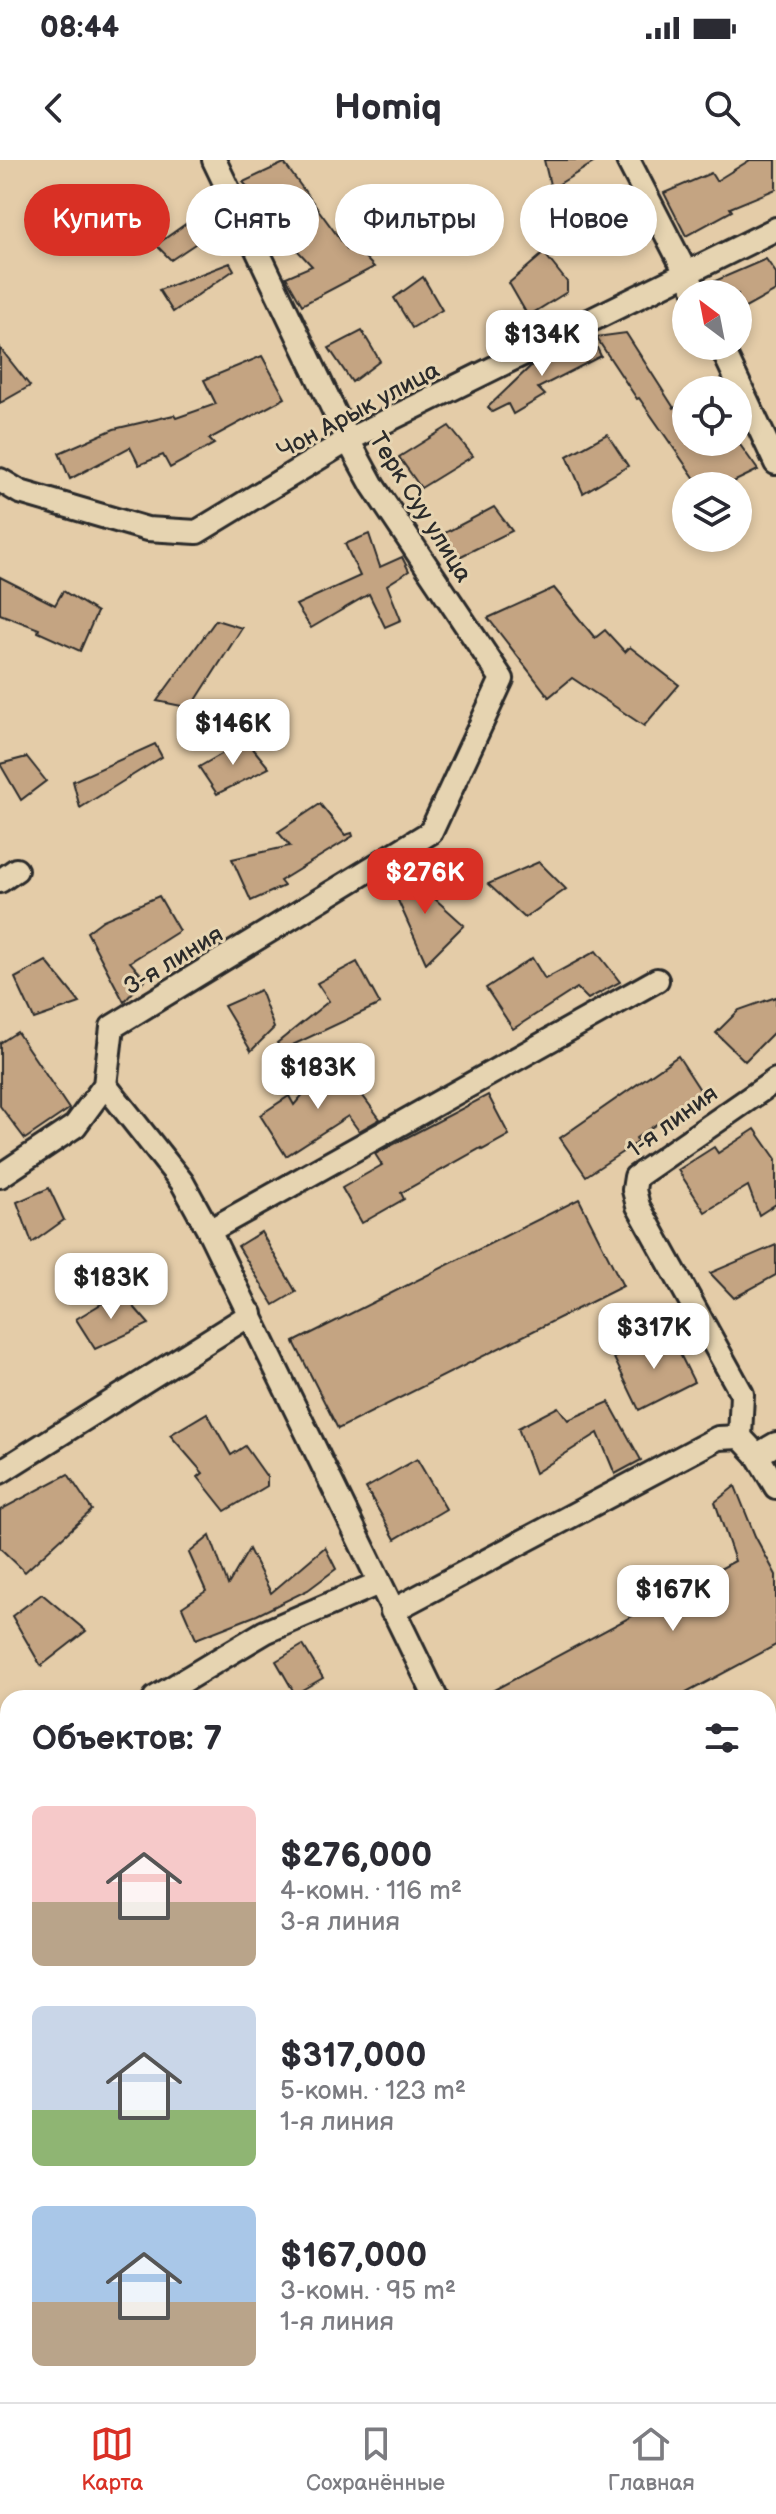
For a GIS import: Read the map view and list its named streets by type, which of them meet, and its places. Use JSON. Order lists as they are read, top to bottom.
{
  "streets": {
    "street": [
      "Чон Арык улица",
      "Терк Суу улица",
      "3-я линия",
      "1-я линия"
    ]
  },
  "crossings": [
    ["Чон Арык улица", "Терк Суу улица"],
    ["Терк Суу улица", "3-я линия"]
  ],
  "north": "top left",
  "page": {
    "status": "08:44",
    "header": "Homiq",
    "chip": [
      "Купить",
      "Снять",
      "Фильтры",
      "Новое"
    ],
    "price": [
      "$134K",
      "$146K",
      "$276K",
      "$183K",
      "$183K",
      "$317K",
      "$167K"
    ],
    "heading": "Объектов: 7",
    "list": [
      {
        "name": "$276,000",
        "note": "4-комн. · 116 m² · 3-я линия"
      },
      {
        "name": "$317,000",
        "note": "5-комн. · 123 m² · 1-я линия"
      },
      {
        "name": "$167,000",
        "note": "3-комн. · 95 m² · 1-я линия"
      }
    ],
    "tabs": ["Карта", "Сохранённые", "Главная"]
  }
}
